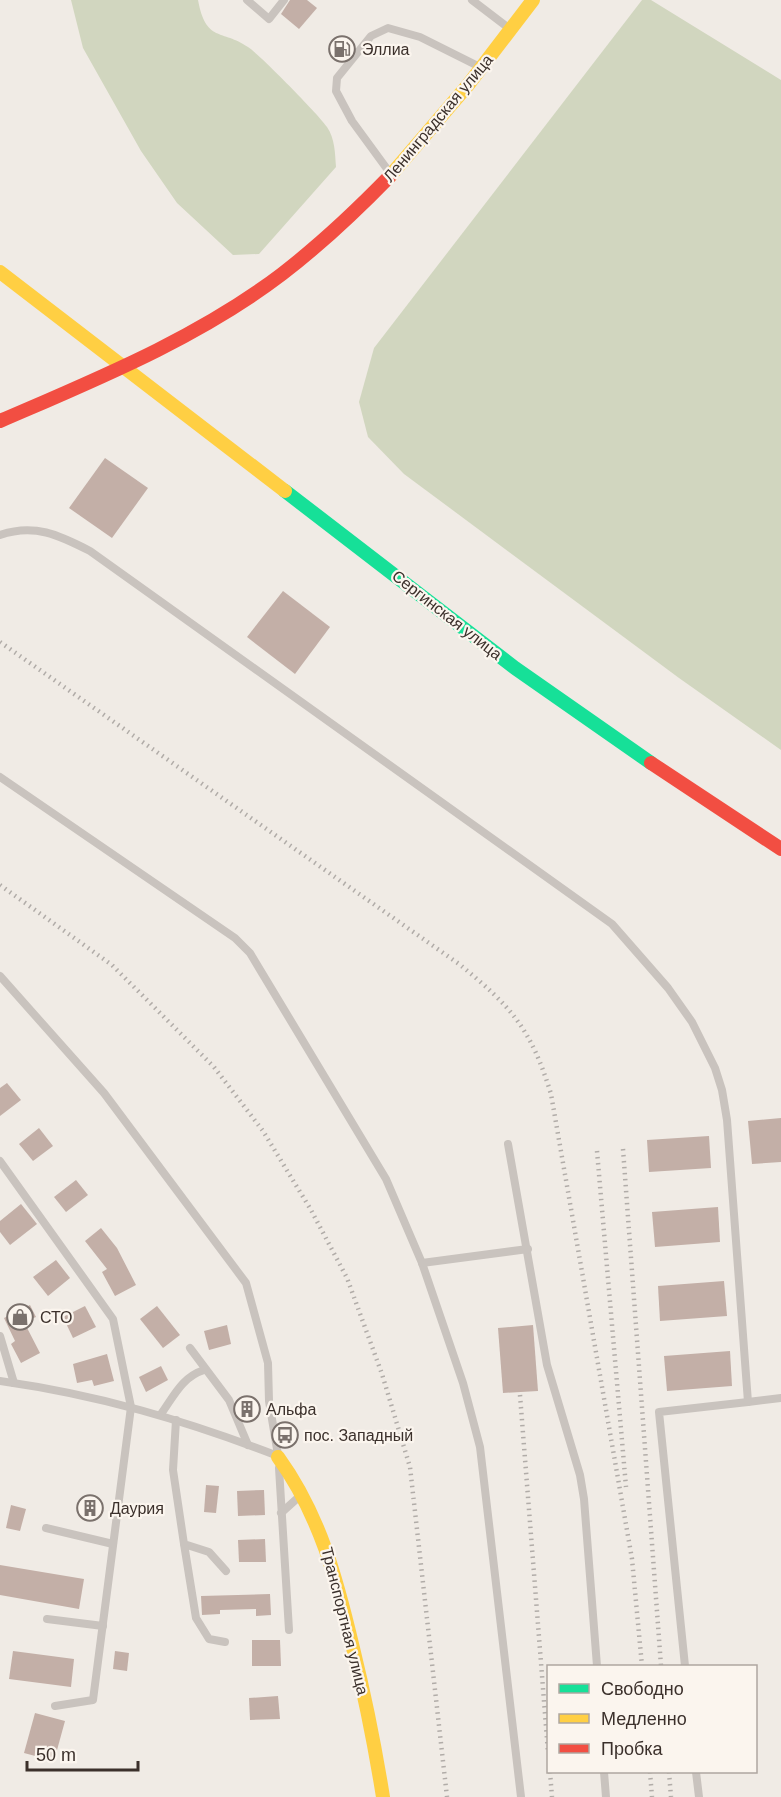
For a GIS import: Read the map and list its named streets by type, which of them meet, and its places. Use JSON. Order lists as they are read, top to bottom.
{
  "streets": {
    "main road": ["Ленинградская улица", "Сергинская улица", "Транспортная улица"]
  },
  "crossings": [
    ["Ленинградская улица", "Сергинская улица"]
  ],
  "places": {
    "fuel station": ["Эллиа"],
    "shop": ["СТО"],
    "building": ["Альфа", "Даурия"],
    "bus stop": ["пос. Западный"]
  },
  "legend": ["Свободно", "Медленно", "Пробка"],
  "scale_bar": "50 m"
}
